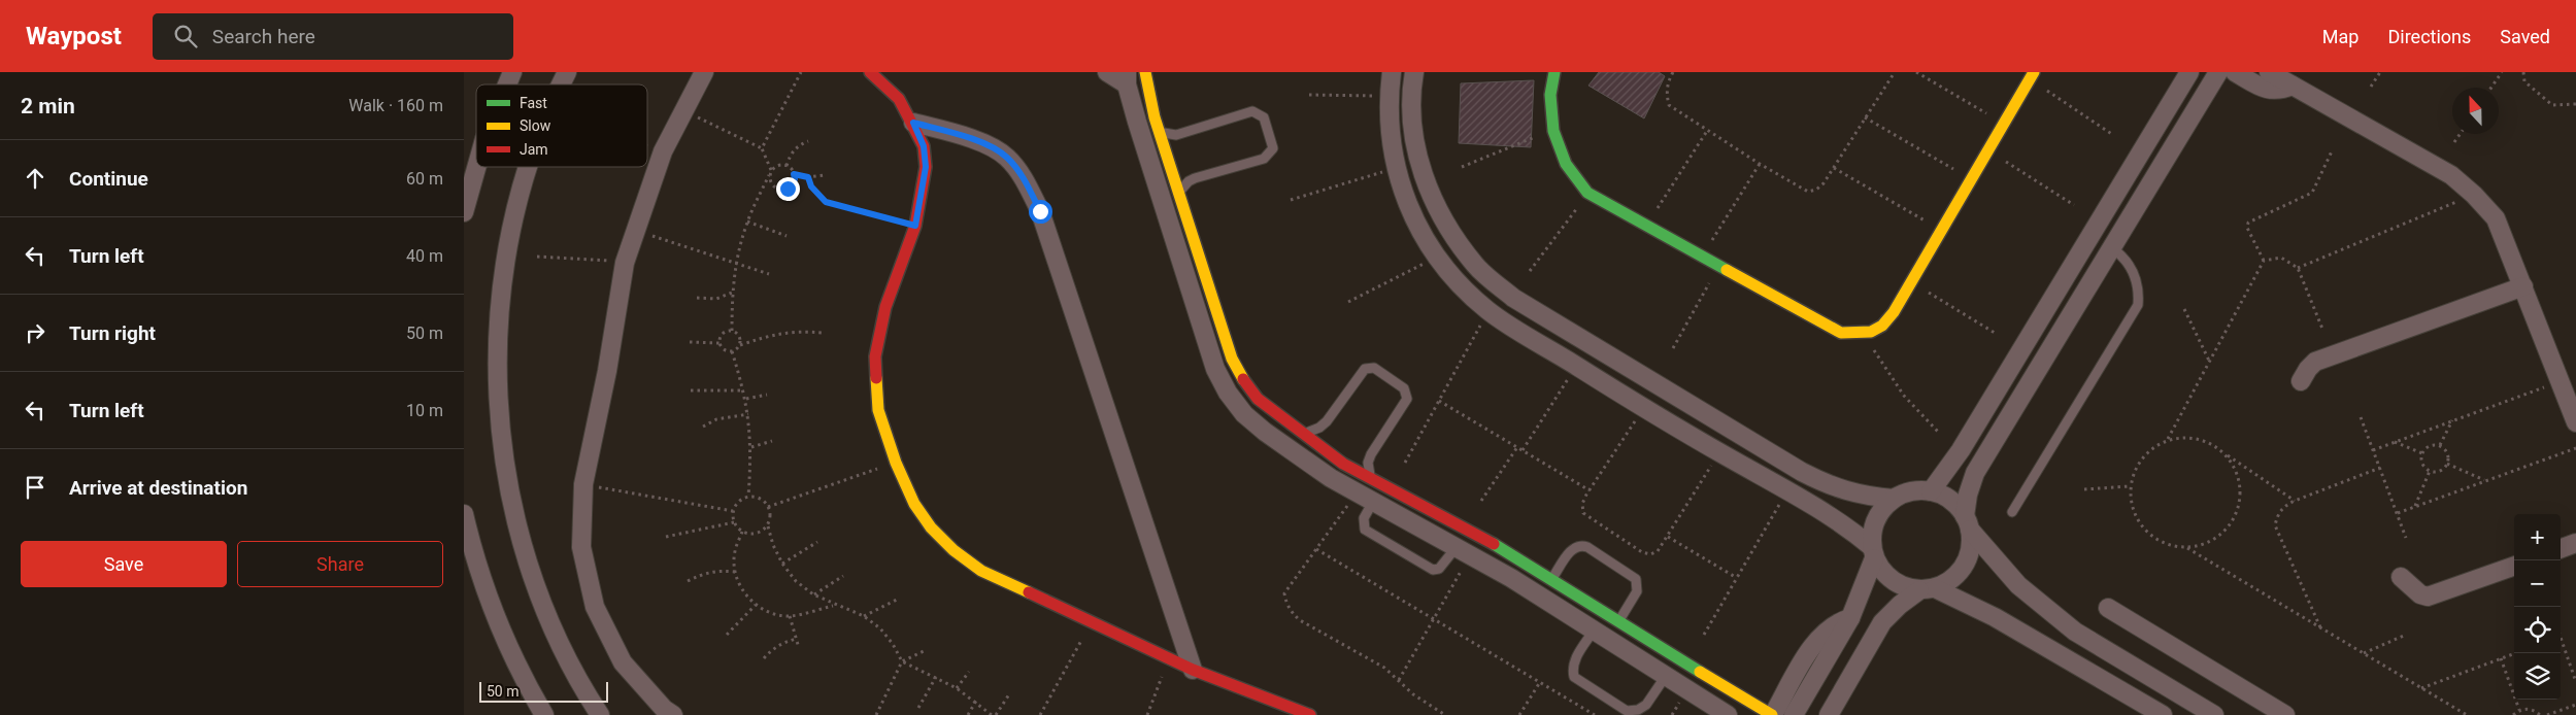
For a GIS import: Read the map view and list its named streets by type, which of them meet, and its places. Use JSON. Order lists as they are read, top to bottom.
{
  "legend": ["Fast", "Slow", "Jam"],
  "scale_bar": "50 m",
  "north": "top",
  "page": {
    "header": "Waypost",
    "search": "Search here",
    "nav": ["Map", "Directions", "Saved"],
    "heading": ["2 min", "Walk · 160 m"],
    "list": [
      ["Continue", "60 m"],
      ["Turn left", "40 m"],
      ["Turn right", "50 m"],
      ["Turn left", "10 m"],
      "Arrive at destination"
    ],
    "map_buttons": ["+", "−"],
    "buttons": ["Save", "Share"],
    "scale": "50 m"
  }
}
